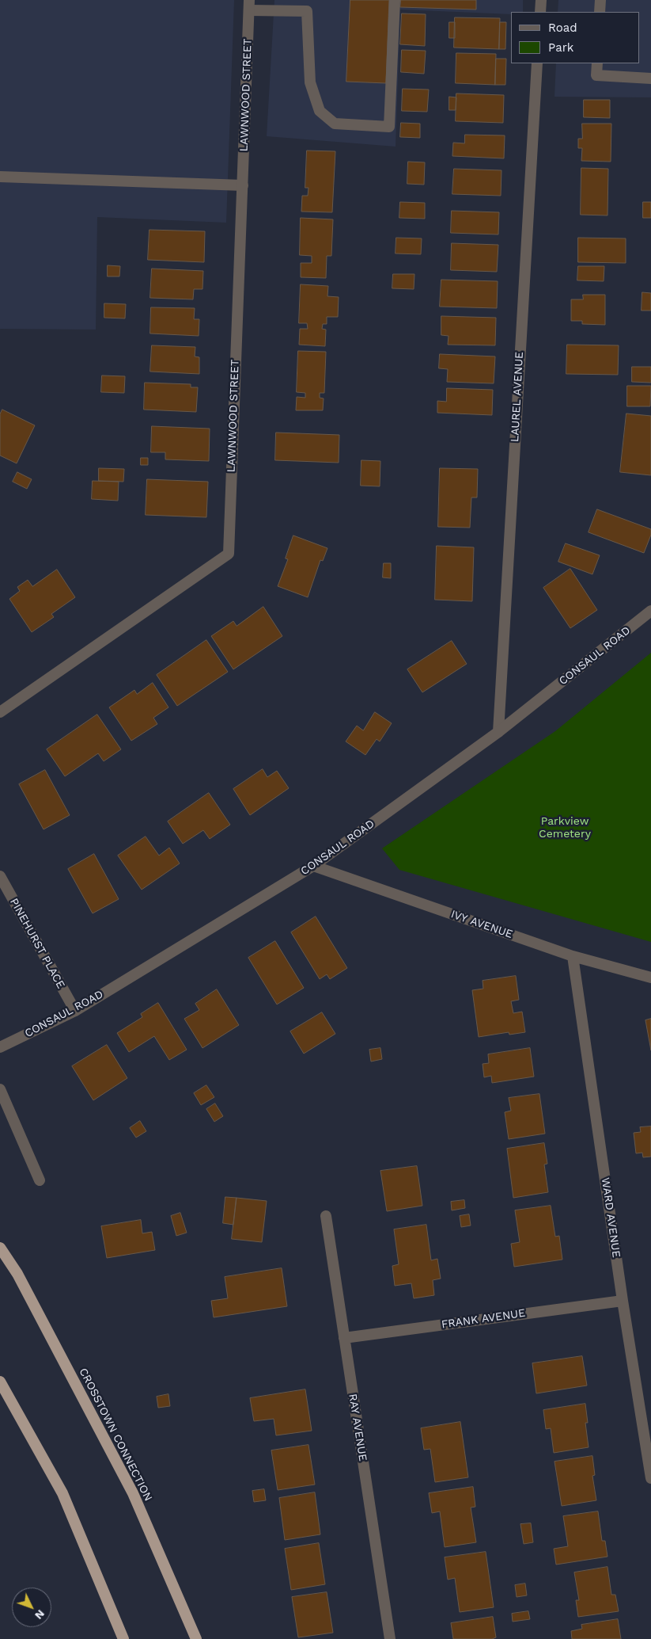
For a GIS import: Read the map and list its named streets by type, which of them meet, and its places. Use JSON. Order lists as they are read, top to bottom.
{
  "streets": {
    "highway": ["CROSSTOWN CONNECTION"],
    "street": [
      "LAWNWOOD STREET",
      "LAUREL AVENUE",
      "CONSAUL ROAD",
      "IVY AVENUE",
      "PINEHURST PLACE",
      "WARD AVENUE",
      "FRANK AVENUE",
      "RAY AVENUE"
    ]
  },
  "crossings": [
    ["LAUREL AVENUE", "CONSAUL ROAD"],
    ["CONSAUL ROAD", "IVY AVENUE"],
    ["CONSAUL ROAD", "PINEHURST PLACE"],
    ["IVY AVENUE", "WARD AVENUE"],
    ["WARD AVENUE", "FRANK AVENUE"],
    ["FRANK AVENUE", "RAY AVENUE"]
  ],
  "parks": ["Parkview Cemetery"],
  "legend": ["Road", "Park"],
  "north": "bottom right"
}
